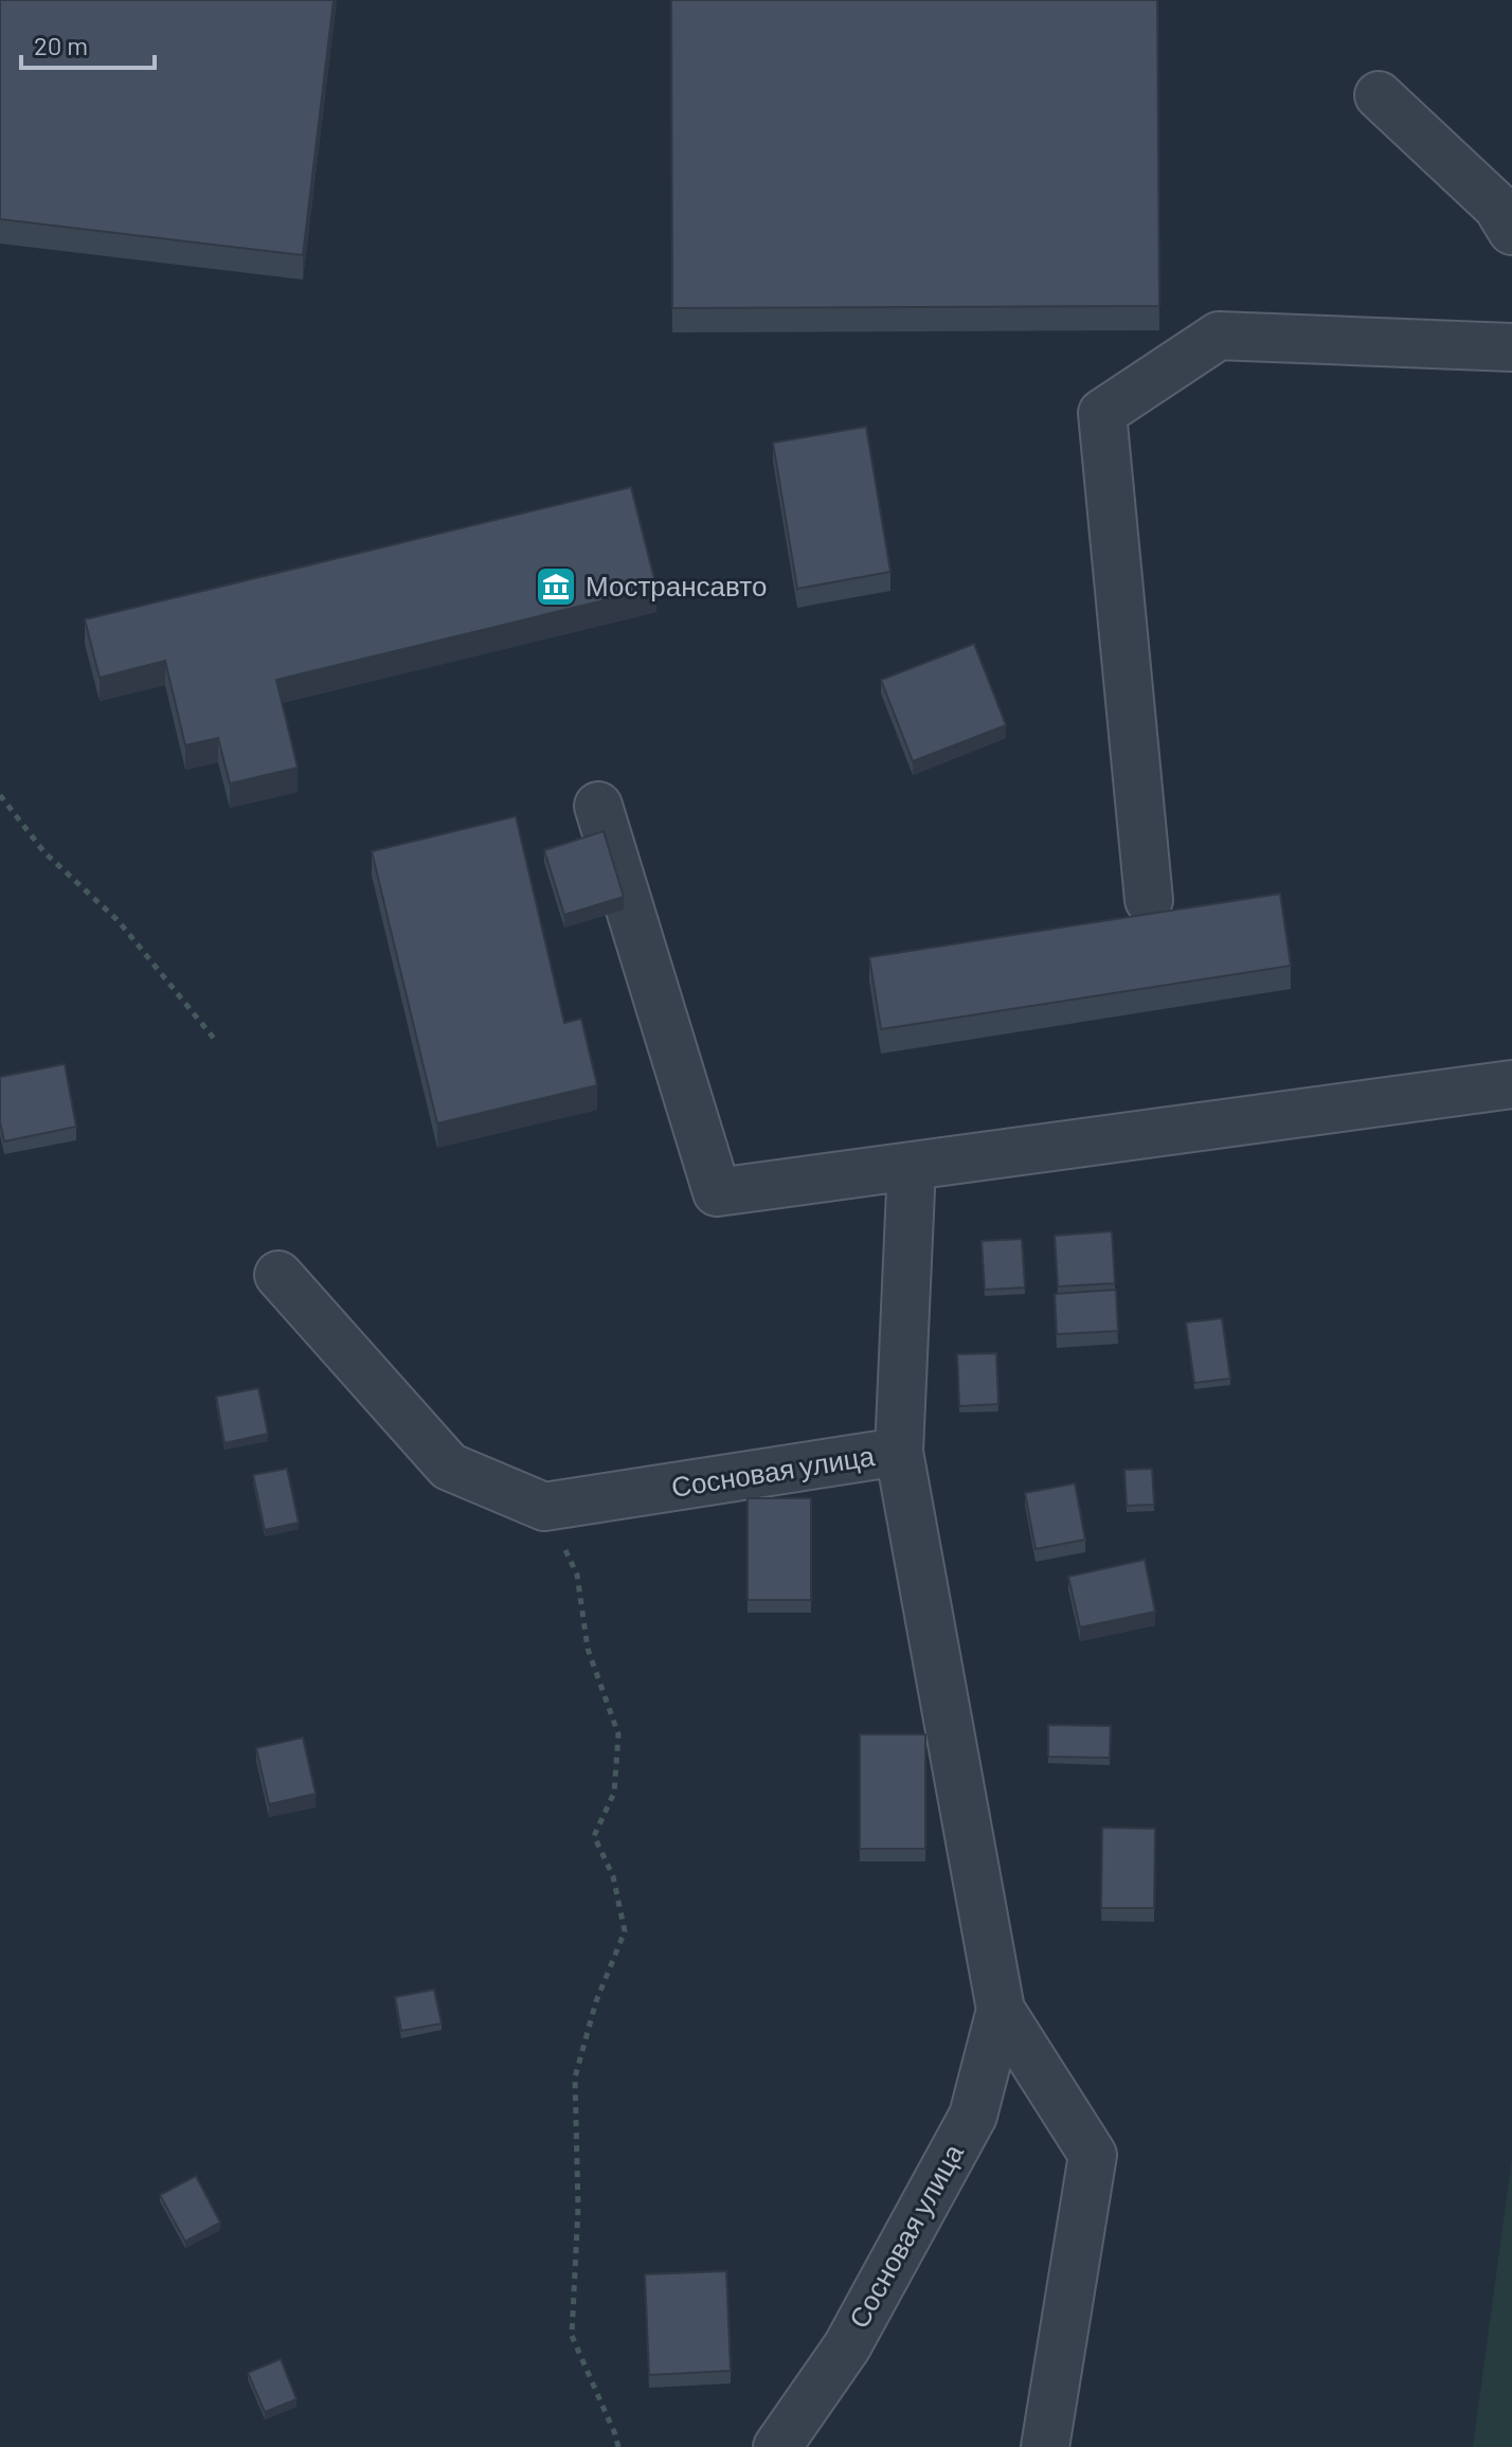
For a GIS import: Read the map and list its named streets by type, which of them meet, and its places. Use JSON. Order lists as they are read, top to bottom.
{
  "streets": {
    "lane": ["Сосновая улица"]
  },
  "places": {
    "museum": ["Мострансавто"]
  },
  "scale_bar": "20 m"
}
